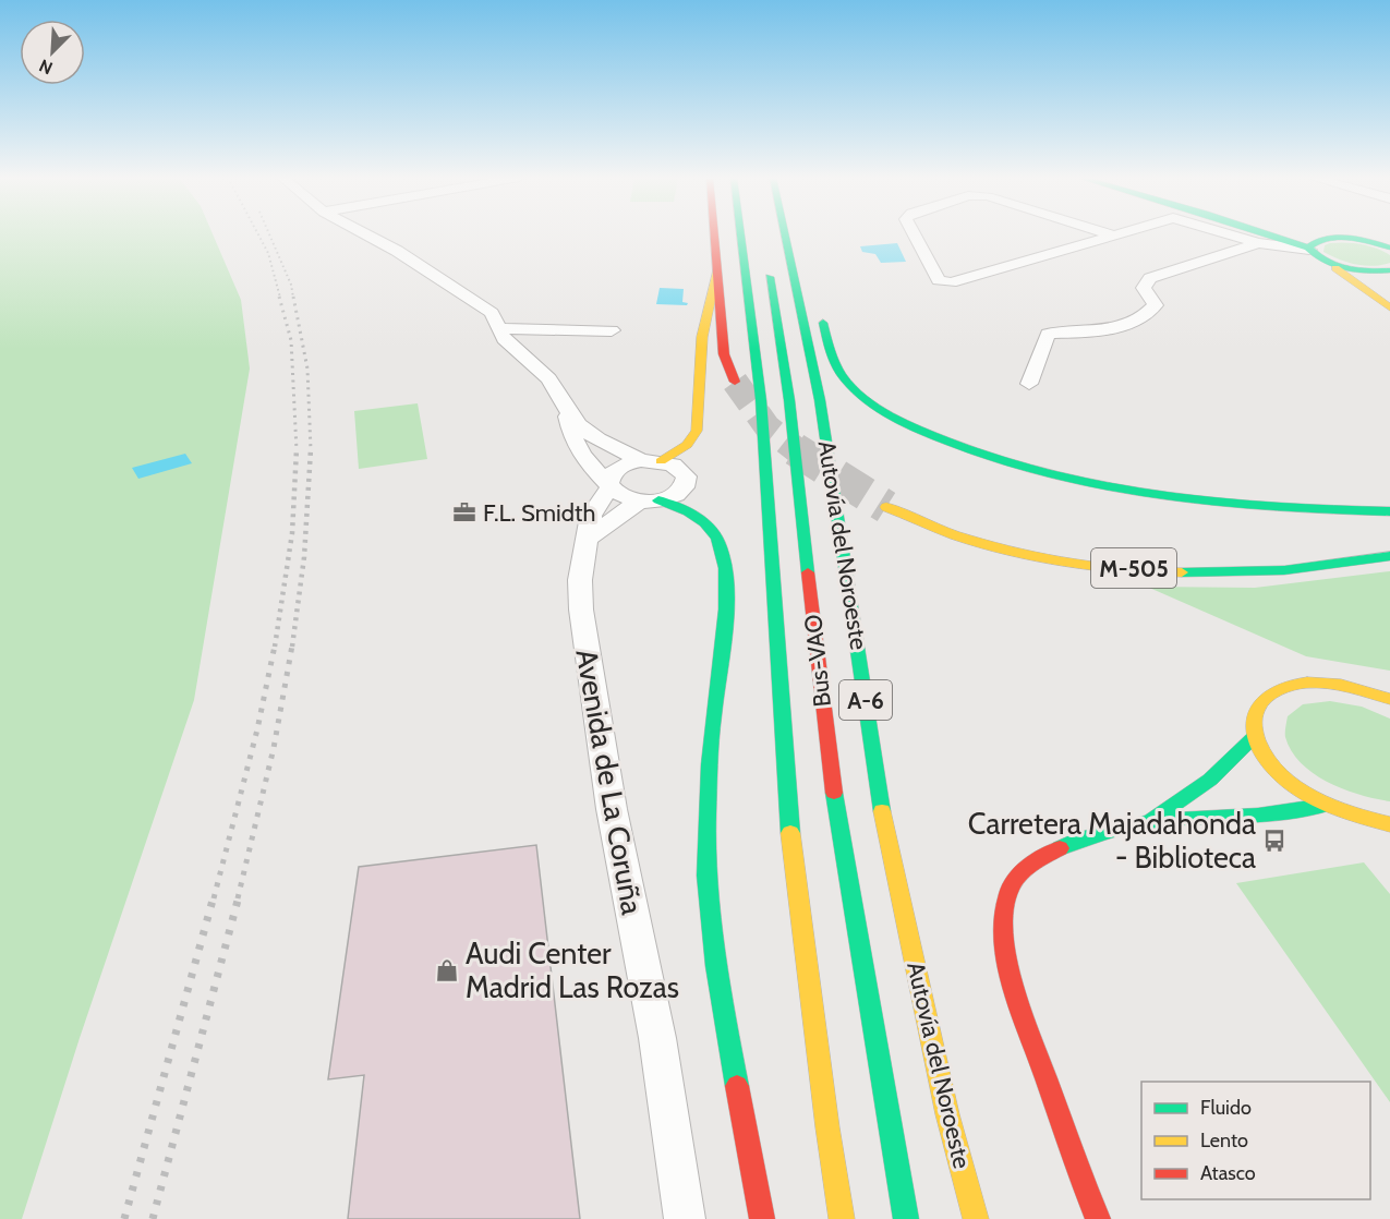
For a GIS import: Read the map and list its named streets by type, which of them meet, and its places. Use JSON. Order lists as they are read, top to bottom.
{
  "streets": {
    "main road": [
      "Autovía del Noroeste",
      "M-505",
      "Bus-VAO",
      "A-6"
    ],
    "street": ["Avenida de La Coruña"]
  },
  "places": {
    "office": ["F.L. Smidth"],
    "bus stop": ["Carretera Majadahonda - Biblioteca"],
    "shop": ["Audi Center Madrid Las Rozas"]
  },
  "legend": ["Fluido", "Lento", "Atasco"],
  "north": "bottom left"
}
